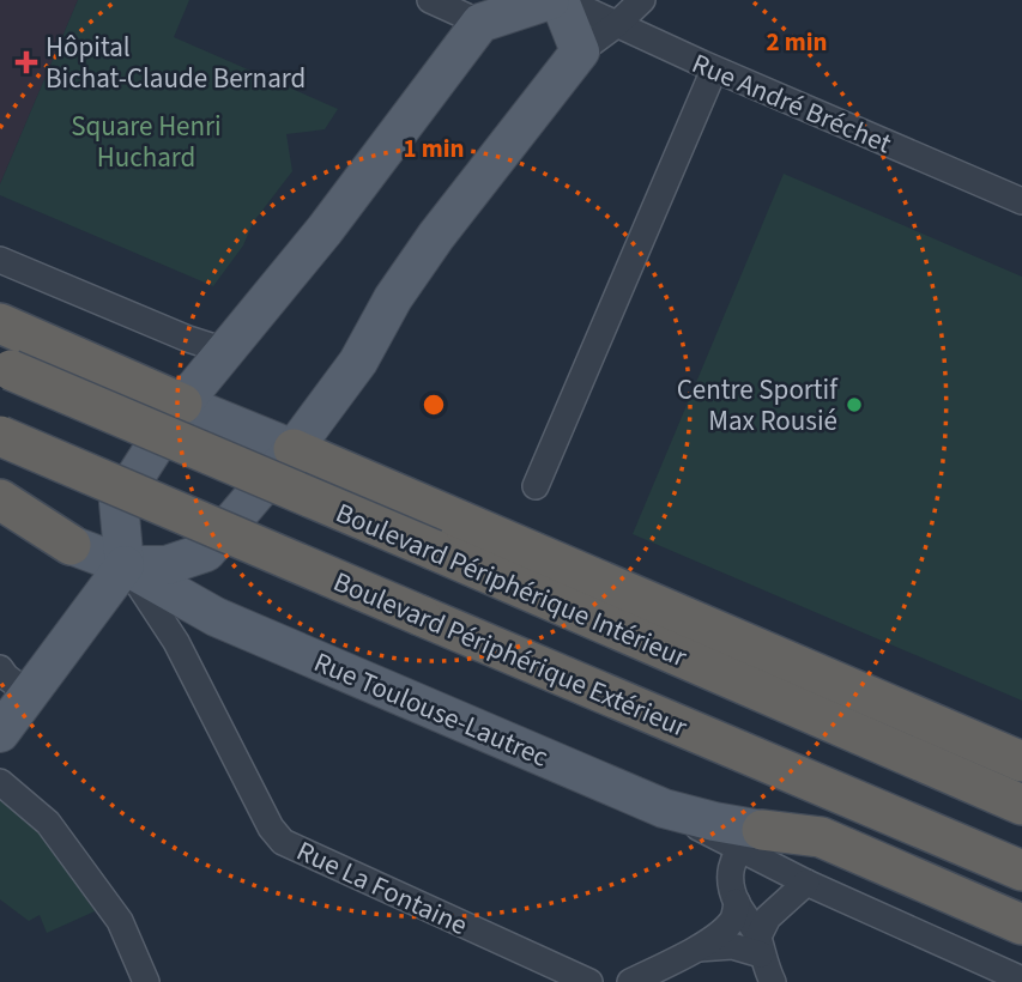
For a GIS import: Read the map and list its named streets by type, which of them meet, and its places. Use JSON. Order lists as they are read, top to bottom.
{
  "streets": {
    "highway": ["Boulevard Périphérique Intérieur", "Boulevard Périphérique Extérieur"],
    "main road": ["Rue Toulouse-Lautrec"],
    "street": ["Rue André Bréchet", "Rue La Fontaine"]
  },
  "crossings": [
    ["Rue Toulouse-Lautrec", "Rue La Fontaine"]
  ],
  "parks": ["Square Henri Huchard"],
  "places": {
    "health": ["Hôpital Bichat-Claude Bernard"],
    "other": ["Centre Sportif Max Rousié"]
  },
  "rings": ["2 min", "1 min"]
}
